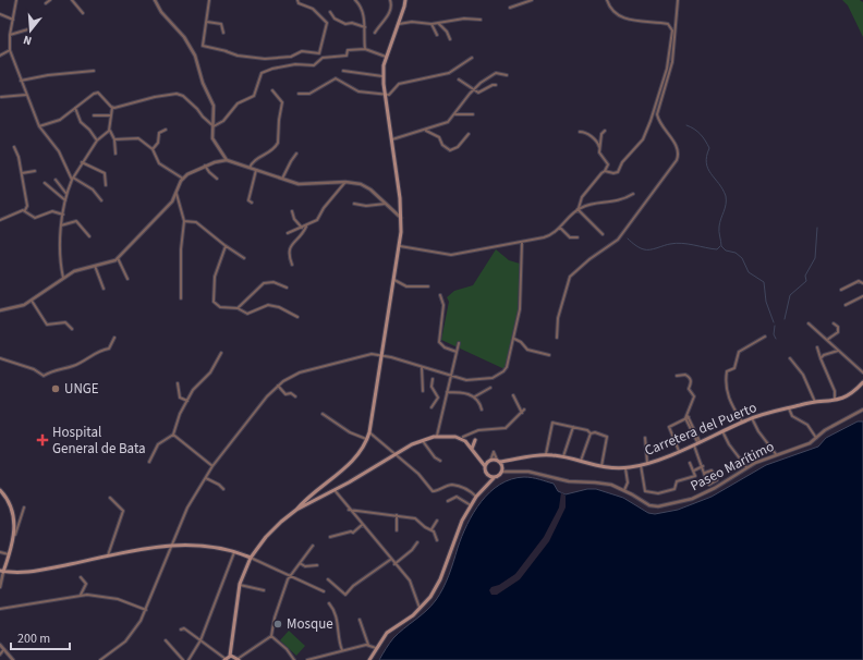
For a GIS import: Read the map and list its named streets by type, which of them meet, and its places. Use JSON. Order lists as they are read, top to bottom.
{
  "streets": {
    "main road": ["Carretera del Puerto"],
    "street": ["Paseo Marítimo"]
  },
  "crossings": [
    ["Carretera del Puerto", "Paseo Marítimo"]
  ],
  "places": {
    "other": ["UNGE", "Mosque"],
    "health": ["Hospital General de Bata"]
  },
  "scale_bar": "200 m",
  "north": "bottom"
}
